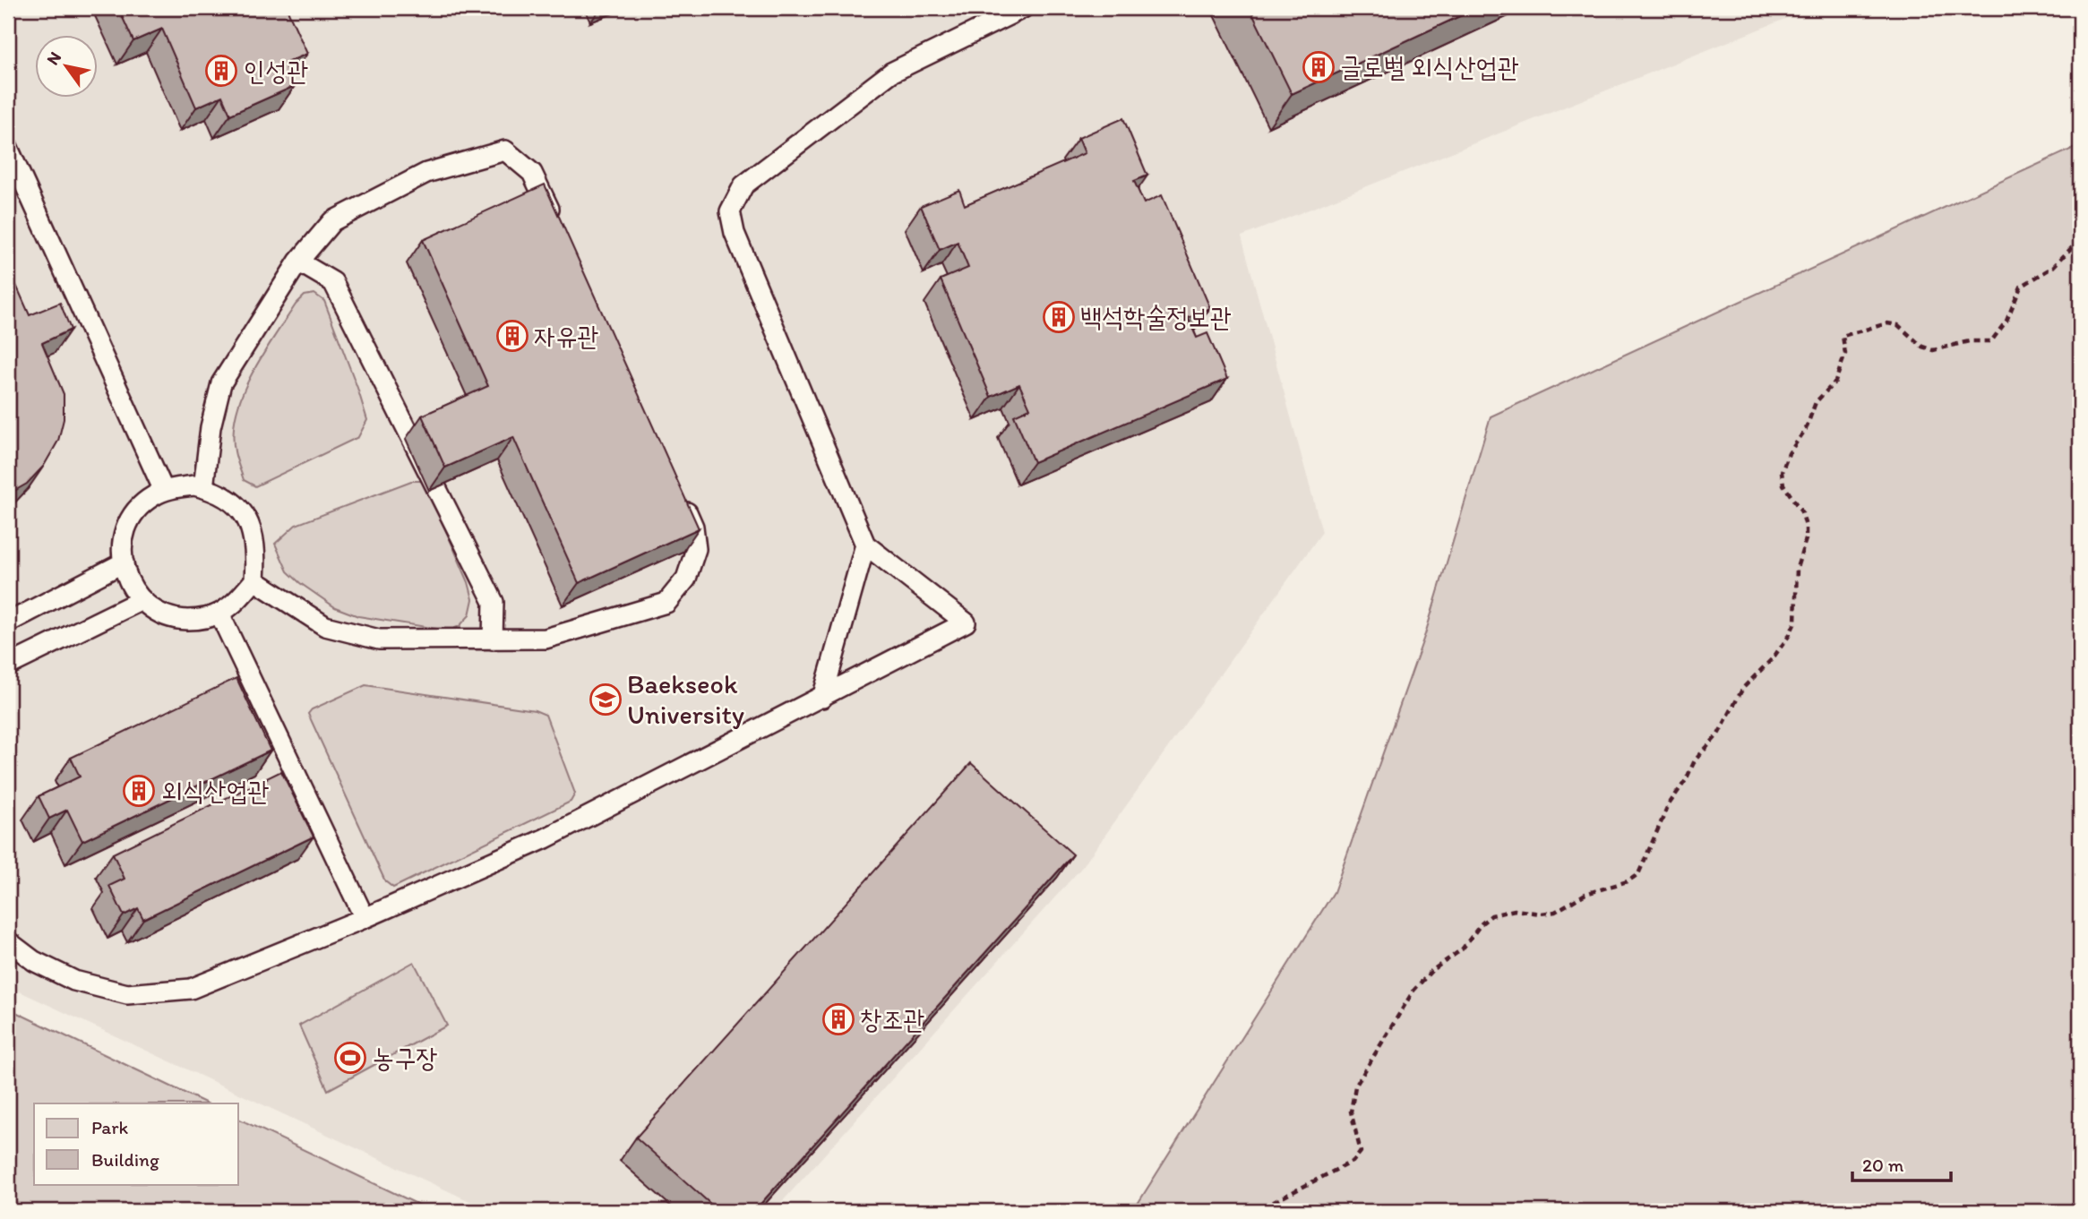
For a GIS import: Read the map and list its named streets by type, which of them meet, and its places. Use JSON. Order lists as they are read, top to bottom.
{
  "places": {
    "building": [
      "글로벌 외식산업관",
      "인성관",
      "백석학술정보관",
      "자유관",
      "외식산업관",
      "창조관"
    ],
    "school or university": ["Baekseok University"],
    "sports": ["농구장"]
  },
  "legend": ["Park", "Building"],
  "scale_bar": "20 m",
  "north": "top left"
}
